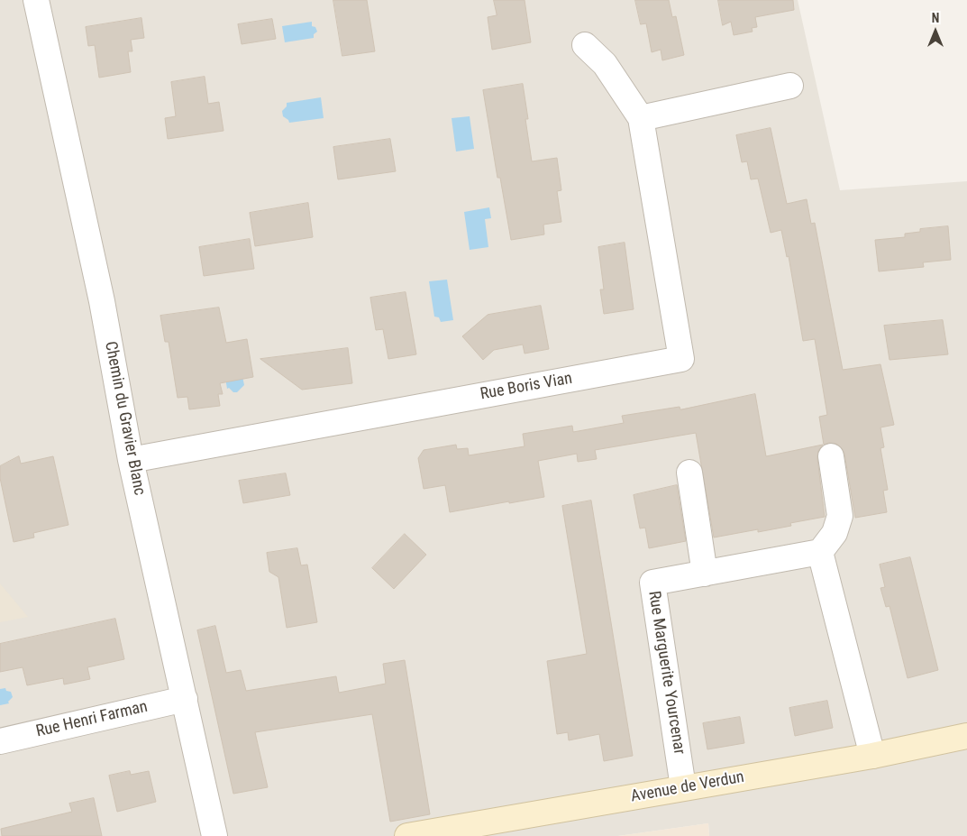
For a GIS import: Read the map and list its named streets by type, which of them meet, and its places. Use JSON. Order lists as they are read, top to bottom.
{
  "streets": {
    "main road": ["Avenue de Verdun"],
    "street": [
      "Rue Boris Vian",
      "Chemin du Gravier Blanc",
      "Rue Marguerite Yourcenar",
      "Rue Henri Farman"
    ]
  },
  "crossings": [
    ["Rue Boris Vian", "Chemin du Gravier Blanc"],
    ["Chemin du Gravier Blanc", "Rue Henri Farman"],
    ["Rue Marguerite Yourcenar", "Avenue de Verdun"]
  ],
  "north": "top"
}
